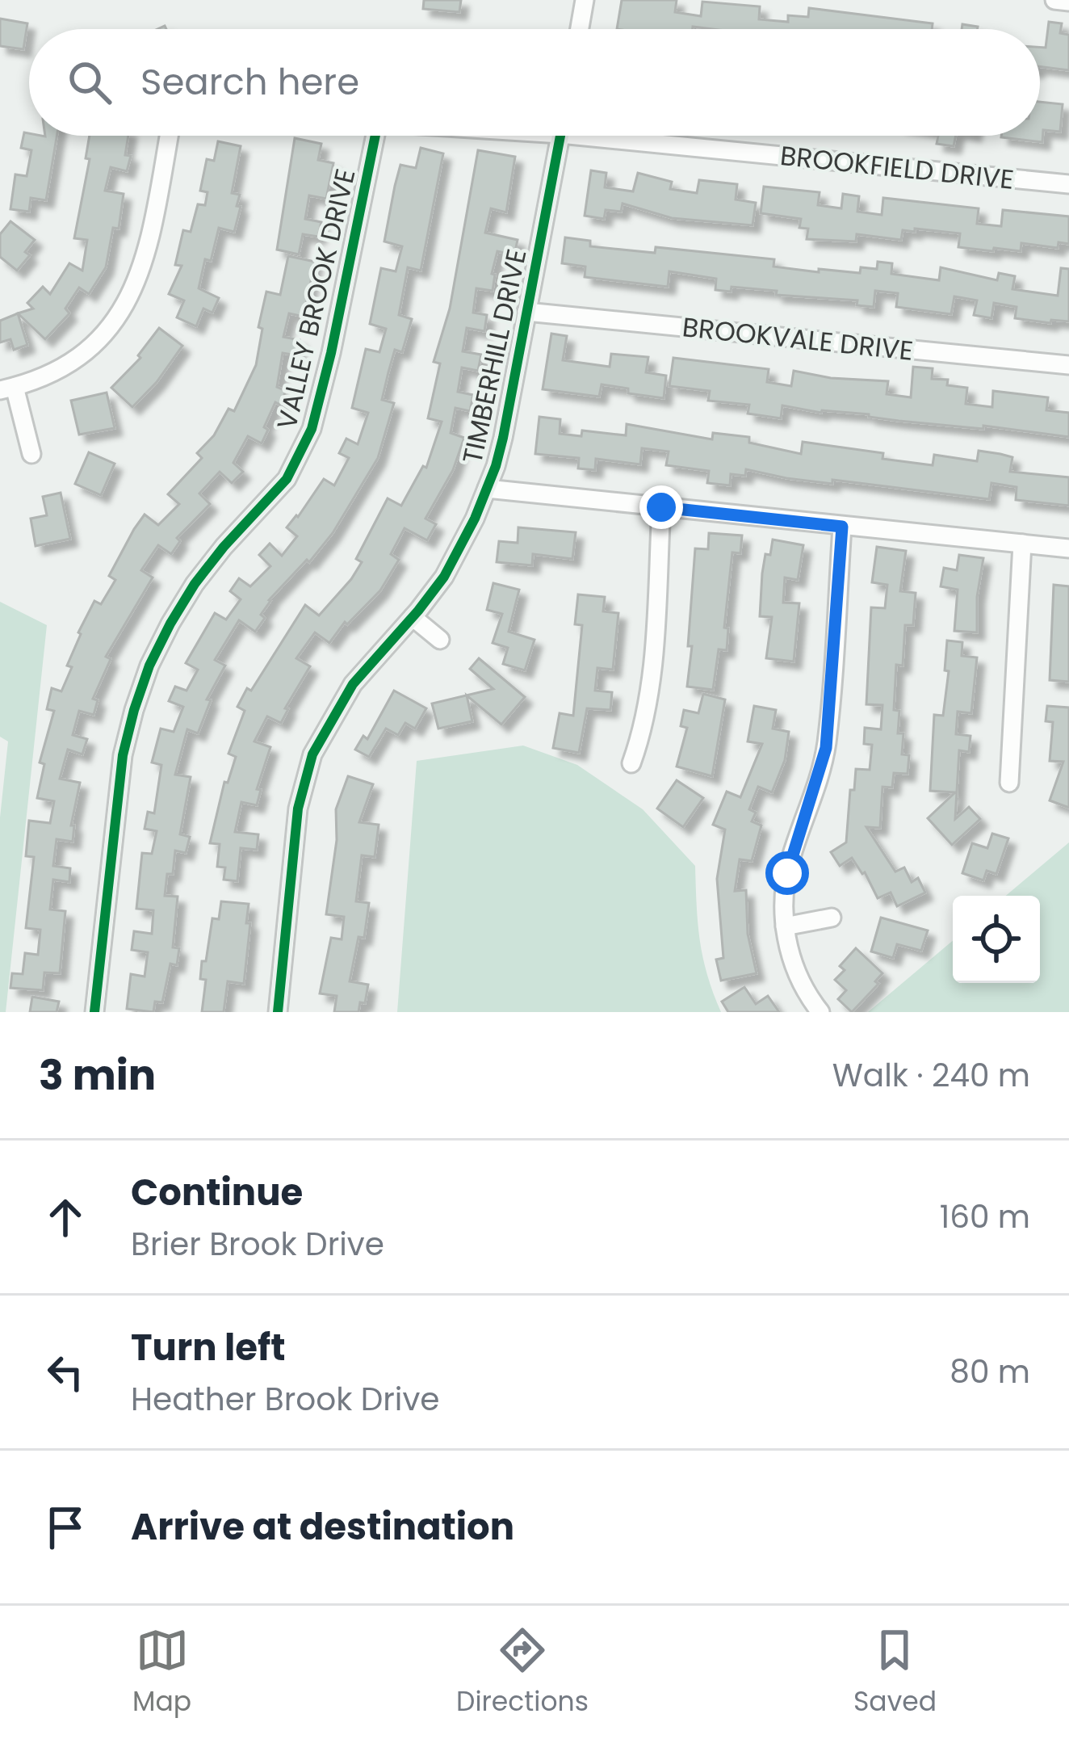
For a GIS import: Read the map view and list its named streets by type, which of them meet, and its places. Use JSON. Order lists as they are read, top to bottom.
{
  "streets": {
    "street": [
      "BROOKFIELD DRIVE",
      "VALLEY BROOK DRIVE",
      "BROOKVALE DRIVE",
      "TIMBERHILL DRIVE"
    ]
  },
  "crossings": [
    ["BROOKVALE DRIVE", "TIMBERHILL DRIVE"]
  ],
  "page": {
    "search": "Search here",
    "heading": ["3 min", "Walk · 240 m"],
    "list": [
      ["Continue", "Brier Brook Drive", "160 m"],
      ["Turn left", "Heather Brook Drive", "80 m"],
      "Arrive at destination"
    ],
    "nav": ["Map", "Directions", "Saved"]
  }
}
